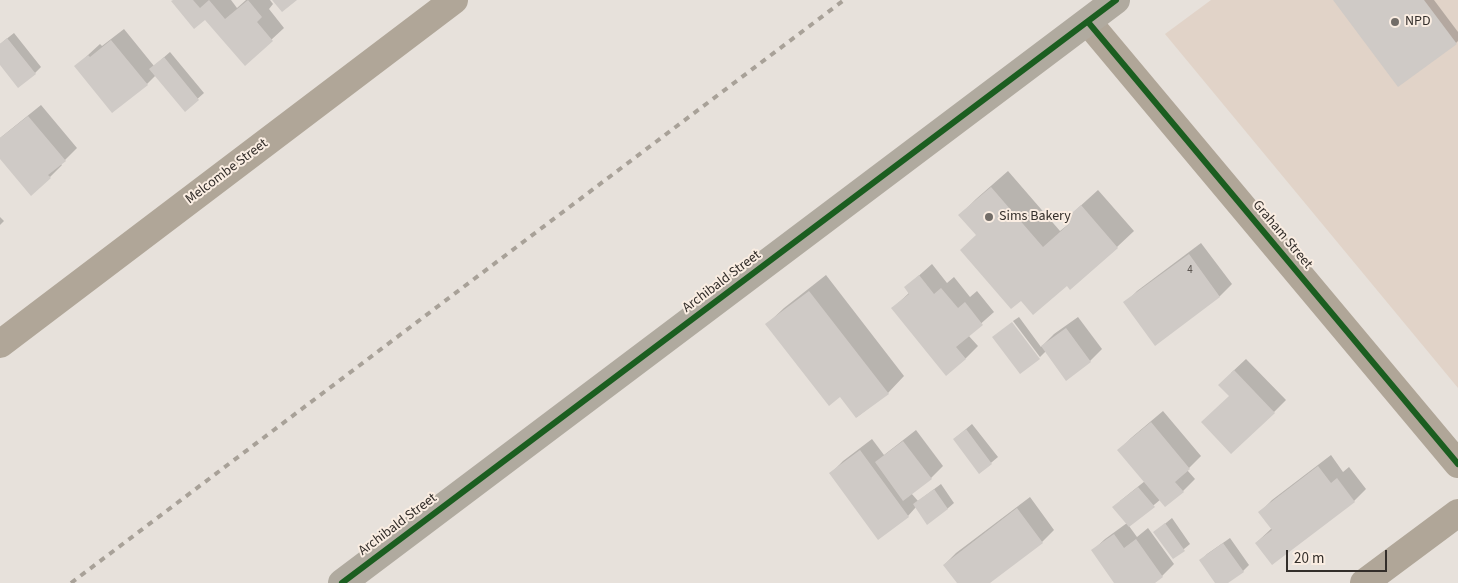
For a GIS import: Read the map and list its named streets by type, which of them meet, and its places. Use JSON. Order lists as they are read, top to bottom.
{
  "streets": {
    "highway": ["Archibald Street"],
    "street": ["Melcombe Street", "Graham Street"]
  },
  "crossings": [
    ["Graham Street", "Archibald Street"]
  ],
  "places": ["NPD", "Sims Bakery"],
  "house_numbers": ["4"],
  "scale_bar": "20 m"
}
